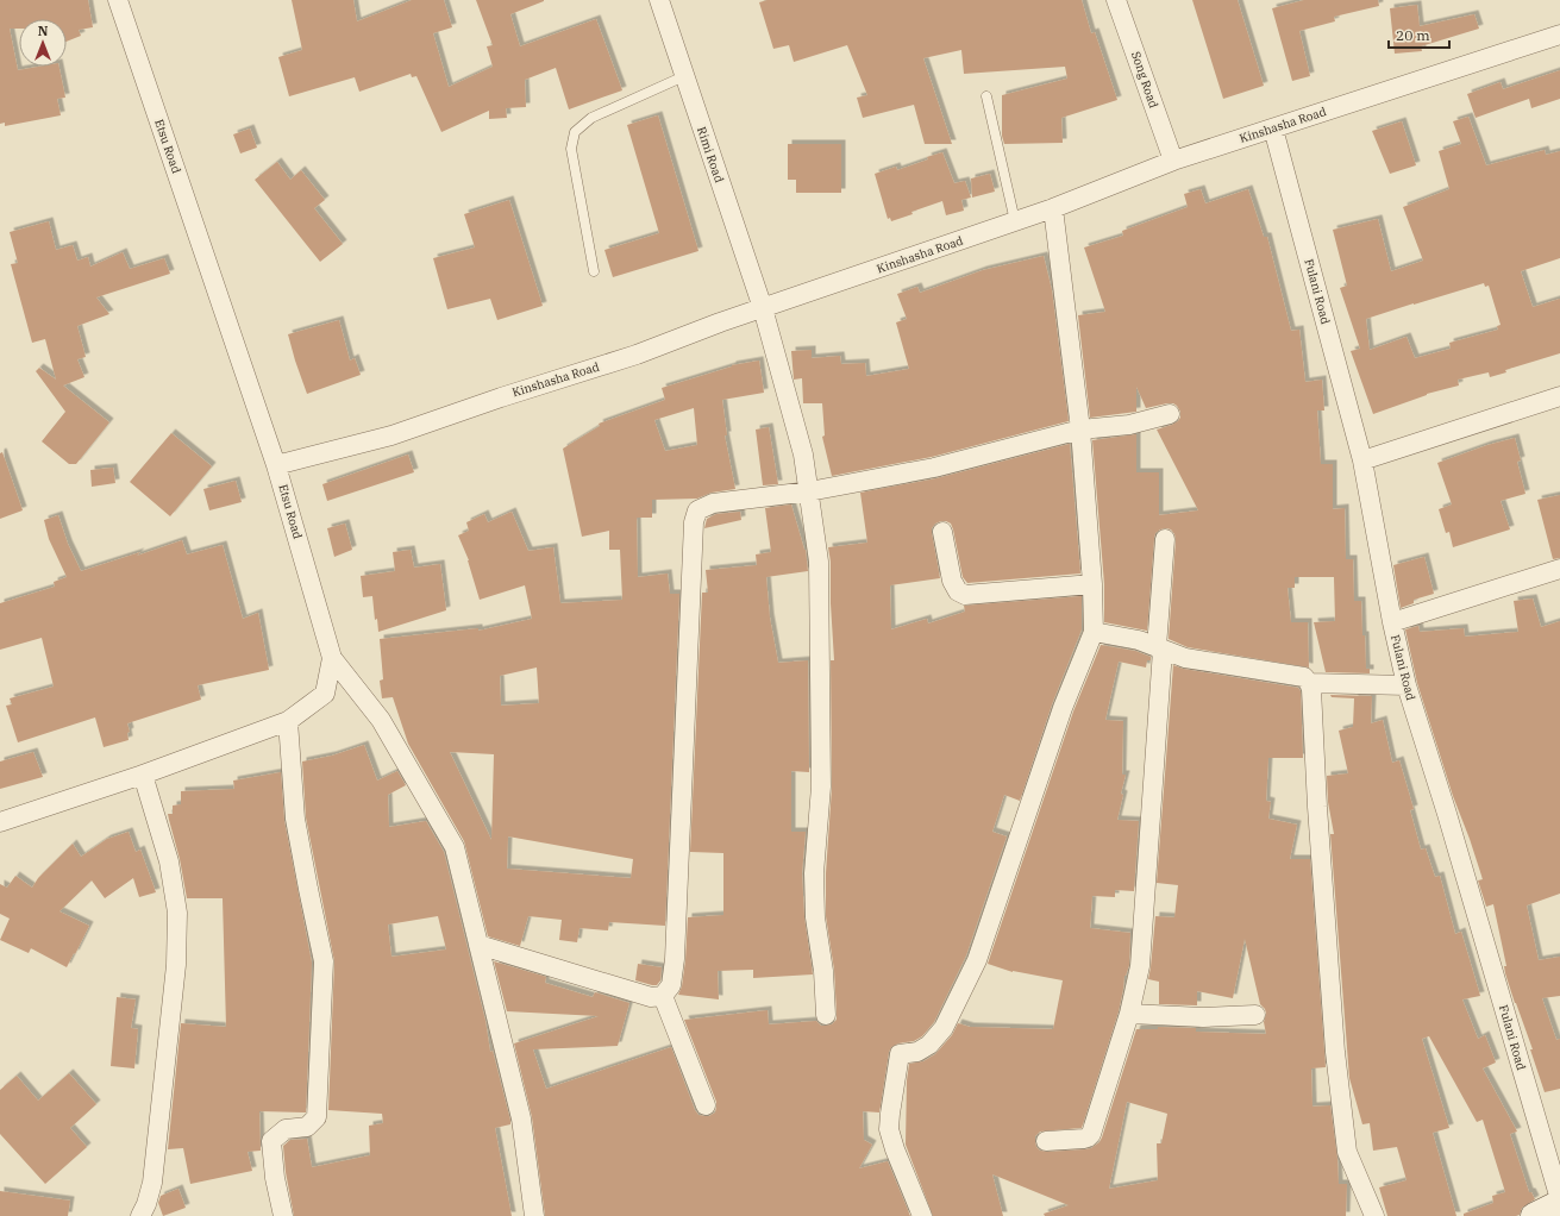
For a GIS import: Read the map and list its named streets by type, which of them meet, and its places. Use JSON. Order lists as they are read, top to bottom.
{
  "streets": {
    "street": [
      "Song Road",
      "Kinshasha Road",
      "Etsu Road",
      "Rimi Road",
      "Fulani Road"
    ]
  },
  "crossings": [
    ["Song Road", "Kinshasha Road"],
    ["Kinshasha Road", "Etsu Road"],
    ["Kinshasha Road", "Rimi Road"],
    ["Kinshasha Road", "Fulani Road"]
  ],
  "scale_bar": "20 m",
  "north": "top"
}
